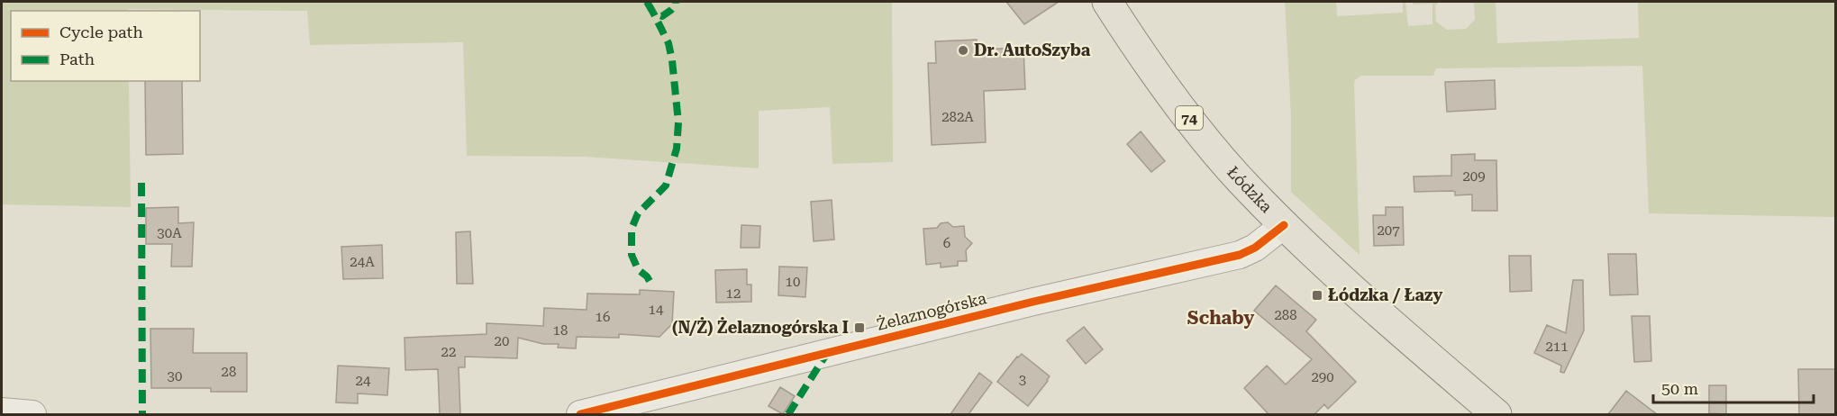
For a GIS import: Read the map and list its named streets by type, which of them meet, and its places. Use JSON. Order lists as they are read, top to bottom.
{
  "streets": {
    "main road": ["74", "Łódzka"],
    "street": ["Żelaznogórska"]
  },
  "crossings": [
    ["Łódzka", "Żelaznogórska"]
  ],
  "districts": ["Schaby"],
  "places": {
    "other": ["Dr. AutoSzyba"],
    "transit": ["Łódzka / Łazy", "(N/Ż) Żelaznogórska I"]
  },
  "house_numbers": [
    "282A",
    "209",
    "207",
    "30A",
    "6",
    "24A",
    "10",
    "12",
    "14",
    "288",
    "16",
    "18",
    "20",
    "211",
    "22",
    "28",
    "30",
    "290",
    "3",
    "24"
  ],
  "legend": ["Cycle path", "Path"],
  "scale_bar": "50 m"
}
